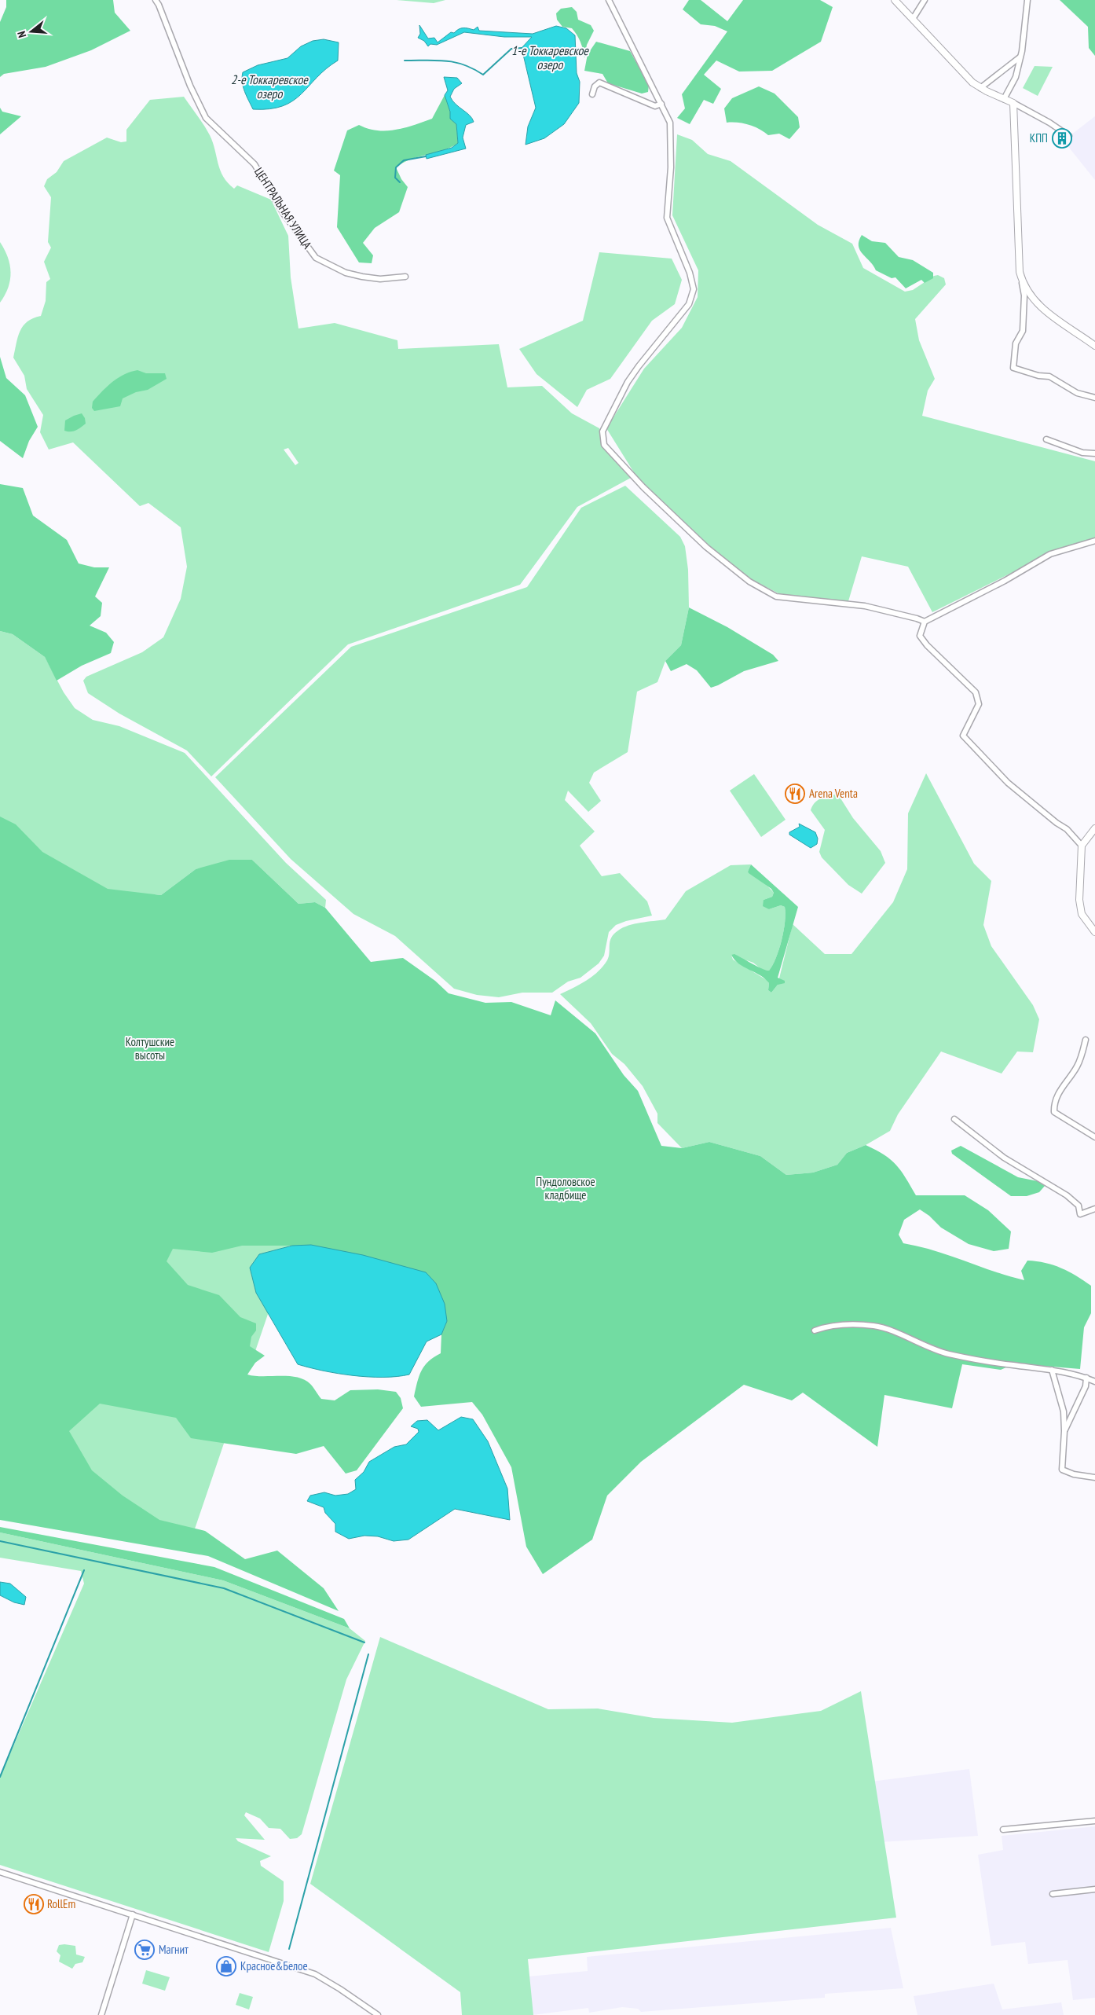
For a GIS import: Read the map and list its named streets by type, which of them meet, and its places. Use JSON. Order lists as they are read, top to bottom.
{
  "streets": {
    "street": ["ЦЕНТРАЛЬНАЯ УЛИЦА"]
  },
  "water": ["1-е Токкаревское озеро", "2-е Токкаревское озеро"],
  "parks": ["Колтушские высоты", "Пундоловское кладбище"],
  "places": {
    "building": ["КПП"],
    "restaurant": ["Arena Venta", "RollEm"],
    "supermarket": ["Магнит"],
    "shop": ["Красное&Белое"]
  },
  "north": "left"
}
